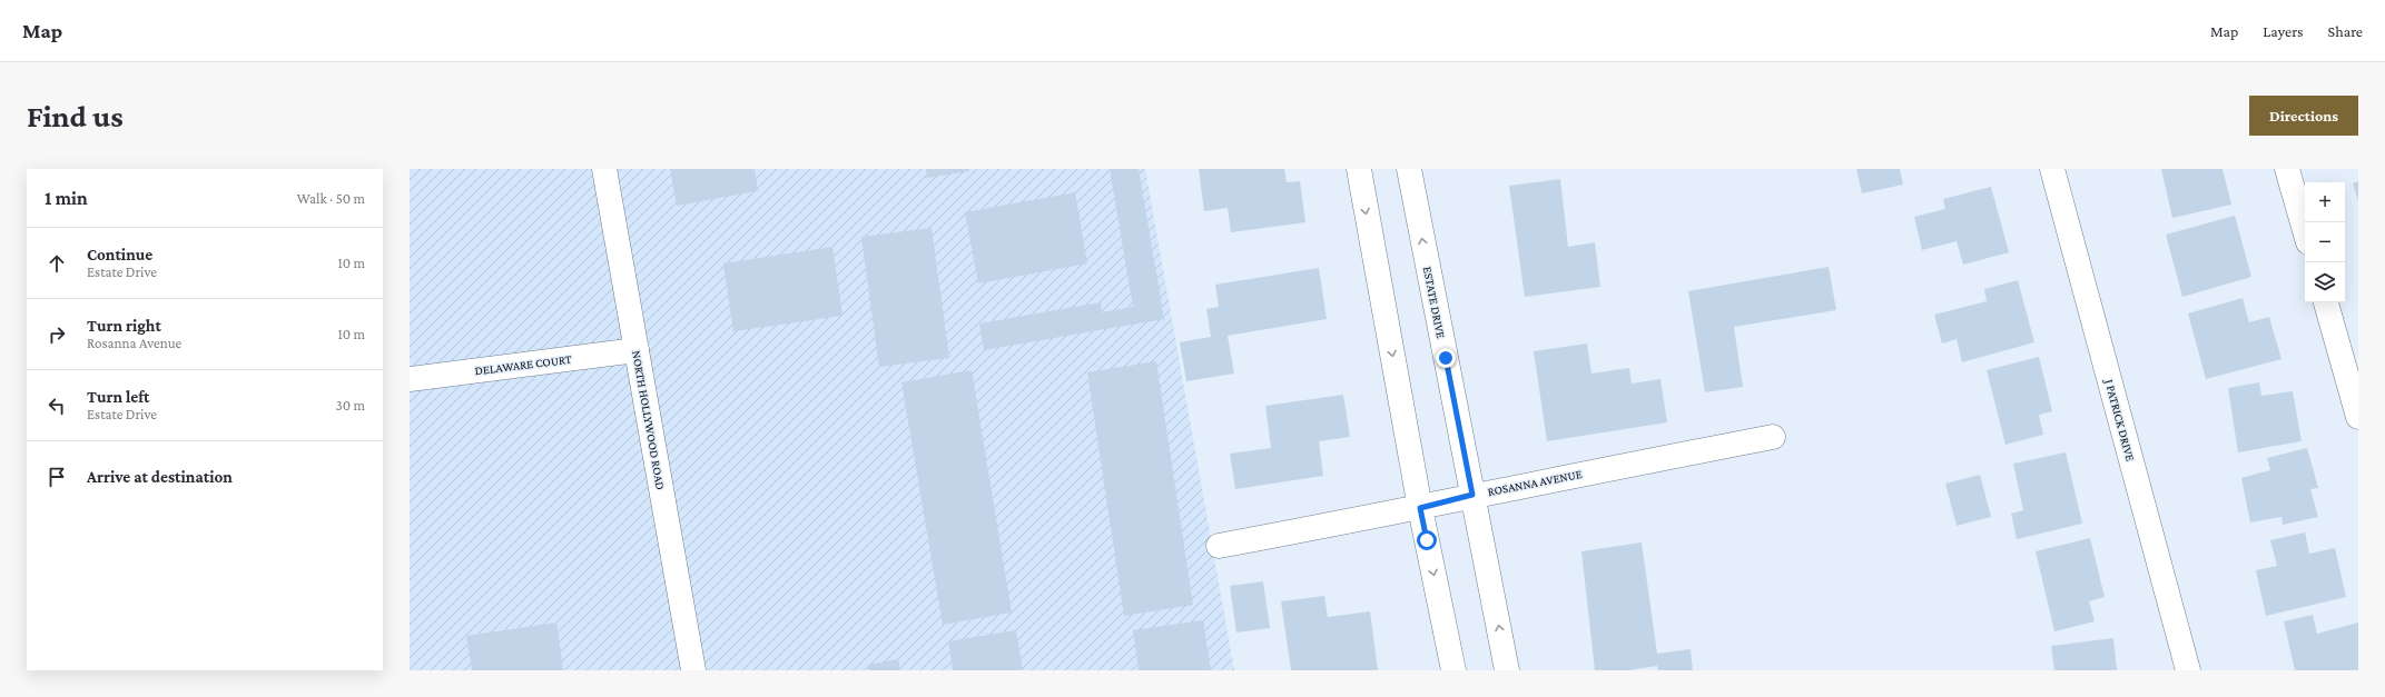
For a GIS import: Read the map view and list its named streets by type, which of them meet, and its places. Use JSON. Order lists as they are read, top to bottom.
{
  "streets": {
    "street": [
      "ESTATE DRIVE",
      "DELAWARE COURT",
      "NORTH HOLLYWOOD ROAD",
      "J PATRICK DRIVE",
      "ROSANNA AVENUE"
    ]
  },
  "crossings": [
    ["ESTATE DRIVE", "ROSANNA AVENUE"],
    ["DELAWARE COURT", "NORTH HOLLYWOOD ROAD"]
  ],
  "page": {
    "header": "Map",
    "nav": ["Map", "Layers", "Share"],
    "buttons": "Directions",
    "title": "Find us",
    "heading": ["1 min", "Walk · 50 m"],
    "map_buttons": ["+", "−"],
    "list": [
      ["Continue", "Estate Drive", "10 m"],
      ["Turn right", "Rosanna Avenue", "10 m"],
      ["Turn left", "Estate Drive", "30 m"],
      "Arrive at destination"
    ]
  }
}
